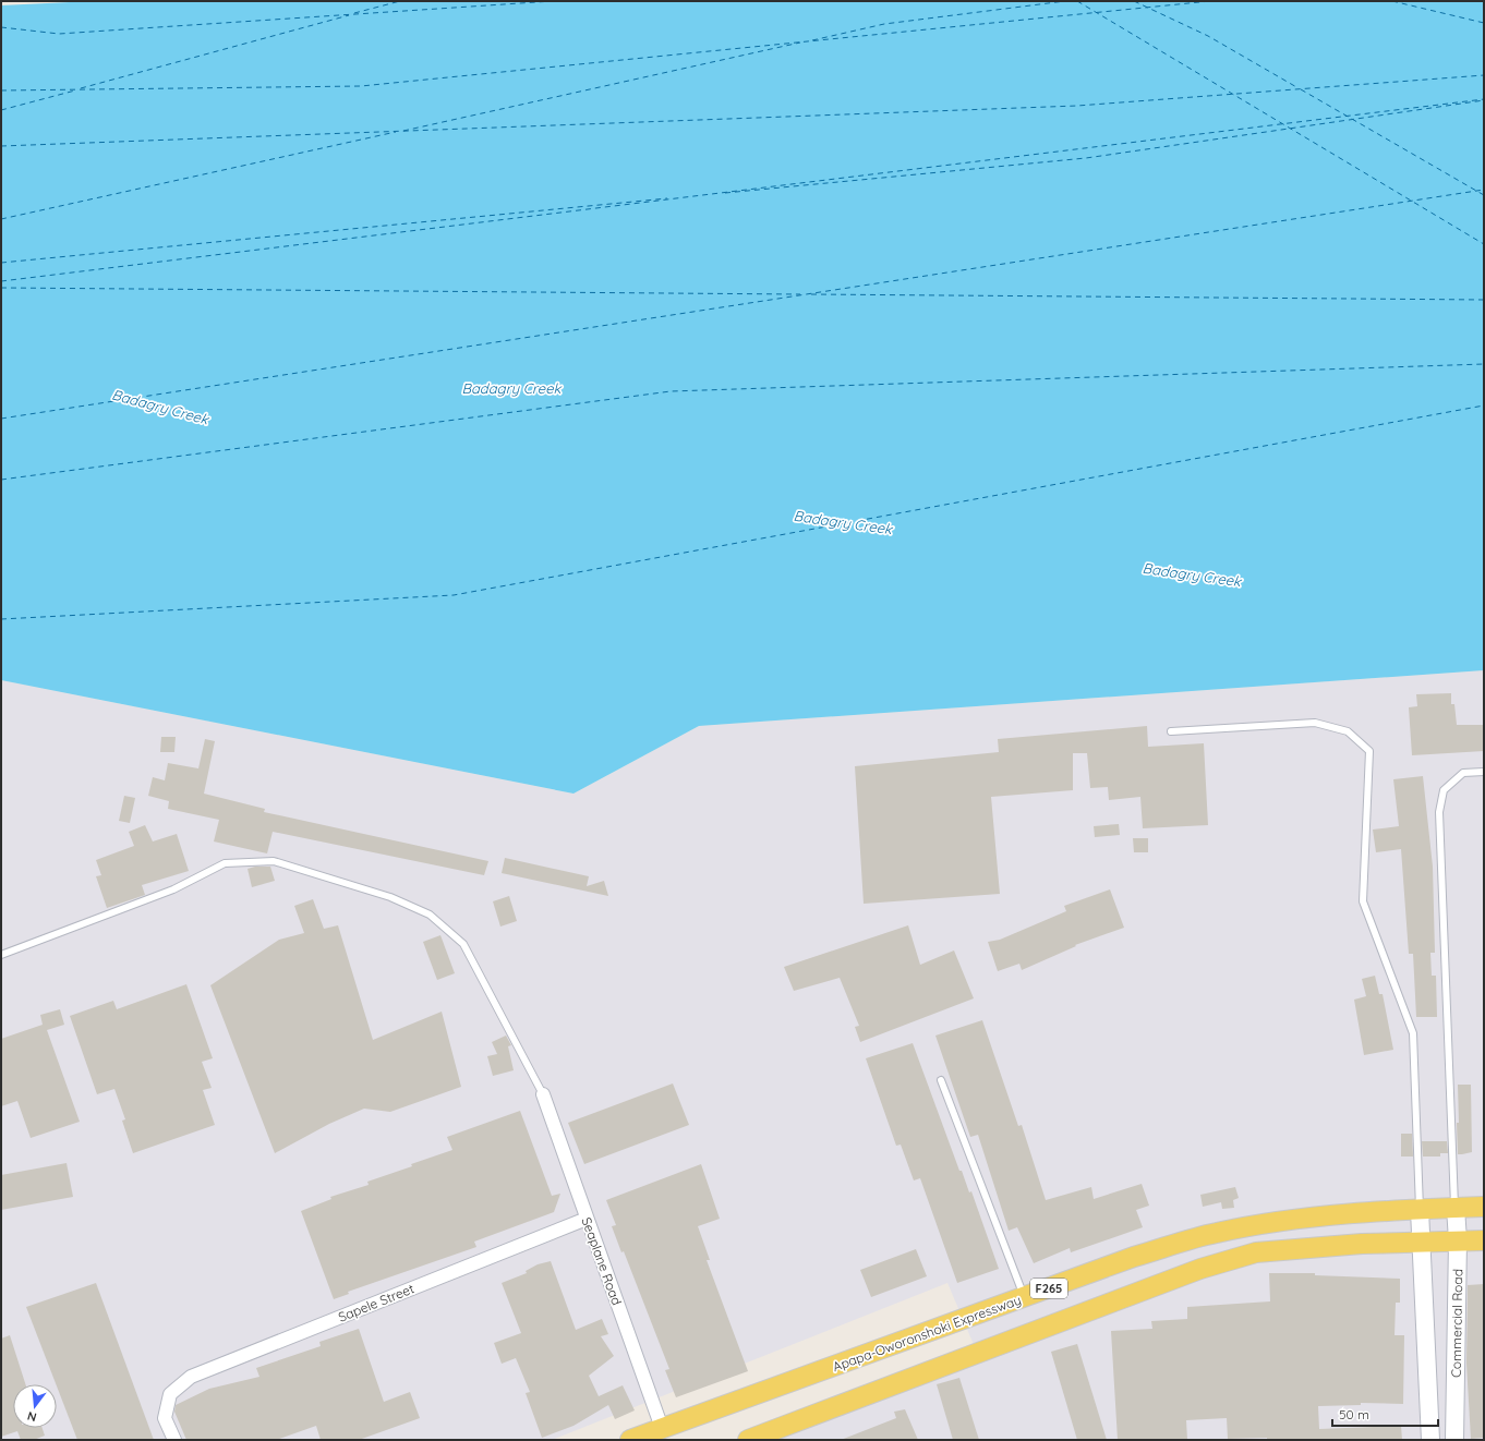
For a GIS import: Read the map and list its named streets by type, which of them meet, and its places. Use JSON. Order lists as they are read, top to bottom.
{
  "streets": {
    "main road": ["F265", "Commercial Road", "Apapa-Oworonshoki Expressway"],
    "street": ["Seaplane Road", "Sapele Street"]
  },
  "crossings": [
    ["Seaplane Road", "Sapele Street"],
    ["Seaplane Road", "Apapa-Oworonshoki Expressway"],
    ["Commercial Road", "Apapa-Oworonshoki Expressway"]
  ],
  "water": ["Badagry Creek"],
  "scale_bar": "50 m",
  "north": "bottom"
}
